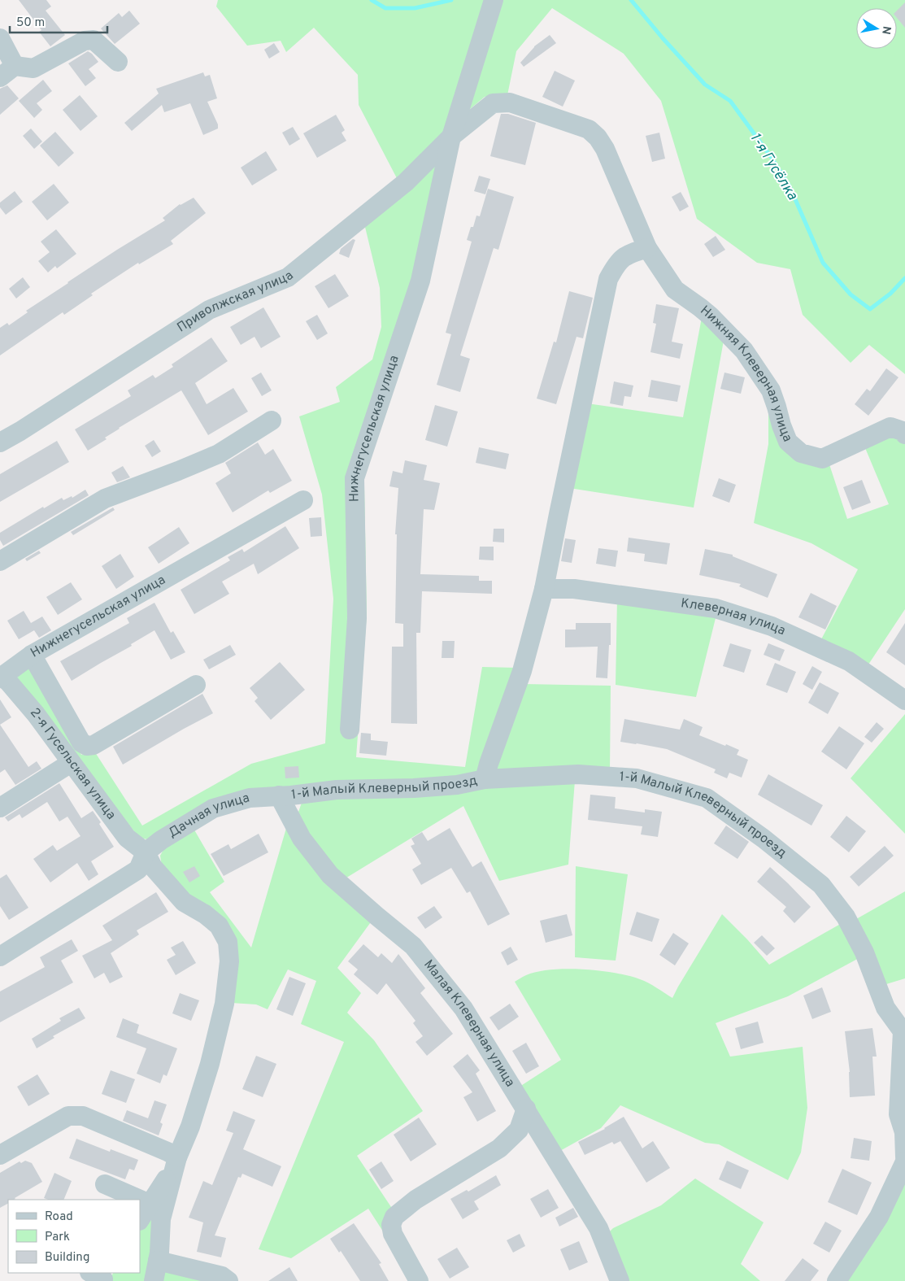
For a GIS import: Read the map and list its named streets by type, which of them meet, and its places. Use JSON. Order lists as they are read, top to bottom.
{
  "streets": {
    "street": [
      "Приволжская улица",
      "Нижняя Клеверная улица",
      "Нижнегусельская улица",
      "Клеверная улица",
      "2-я Гусельская улица",
      "1-й Малый Клеверный проезд",
      "Дачная улица",
      "Малая Клеверная улица"
    ]
  },
  "crossings": [
    ["Приволжская улица", "Нижняя Клеверная улица"],
    ["Приволжская улица", "Нижнегусельская улица"],
    ["Нижняя Клеверная улица", "Нижнегусельская улица"],
    ["Нижнегусельская улица", "2-я Гусельская улица"],
    ["2-я Гусельская улица", "Дачная улица"],
    ["1-й Малый Клеверный проезд", "Дачная улица"],
    ["1-й Малый Клеверный проезд", "Малая Клеверная улица"],
    ["Дачная улица", "Малая Клеверная улица"]
  ],
  "water": ["1-я Гусёлка"],
  "legend": ["Road", "Park", "Building"],
  "scale_bar": "50 m",
  "north": "right"
}
